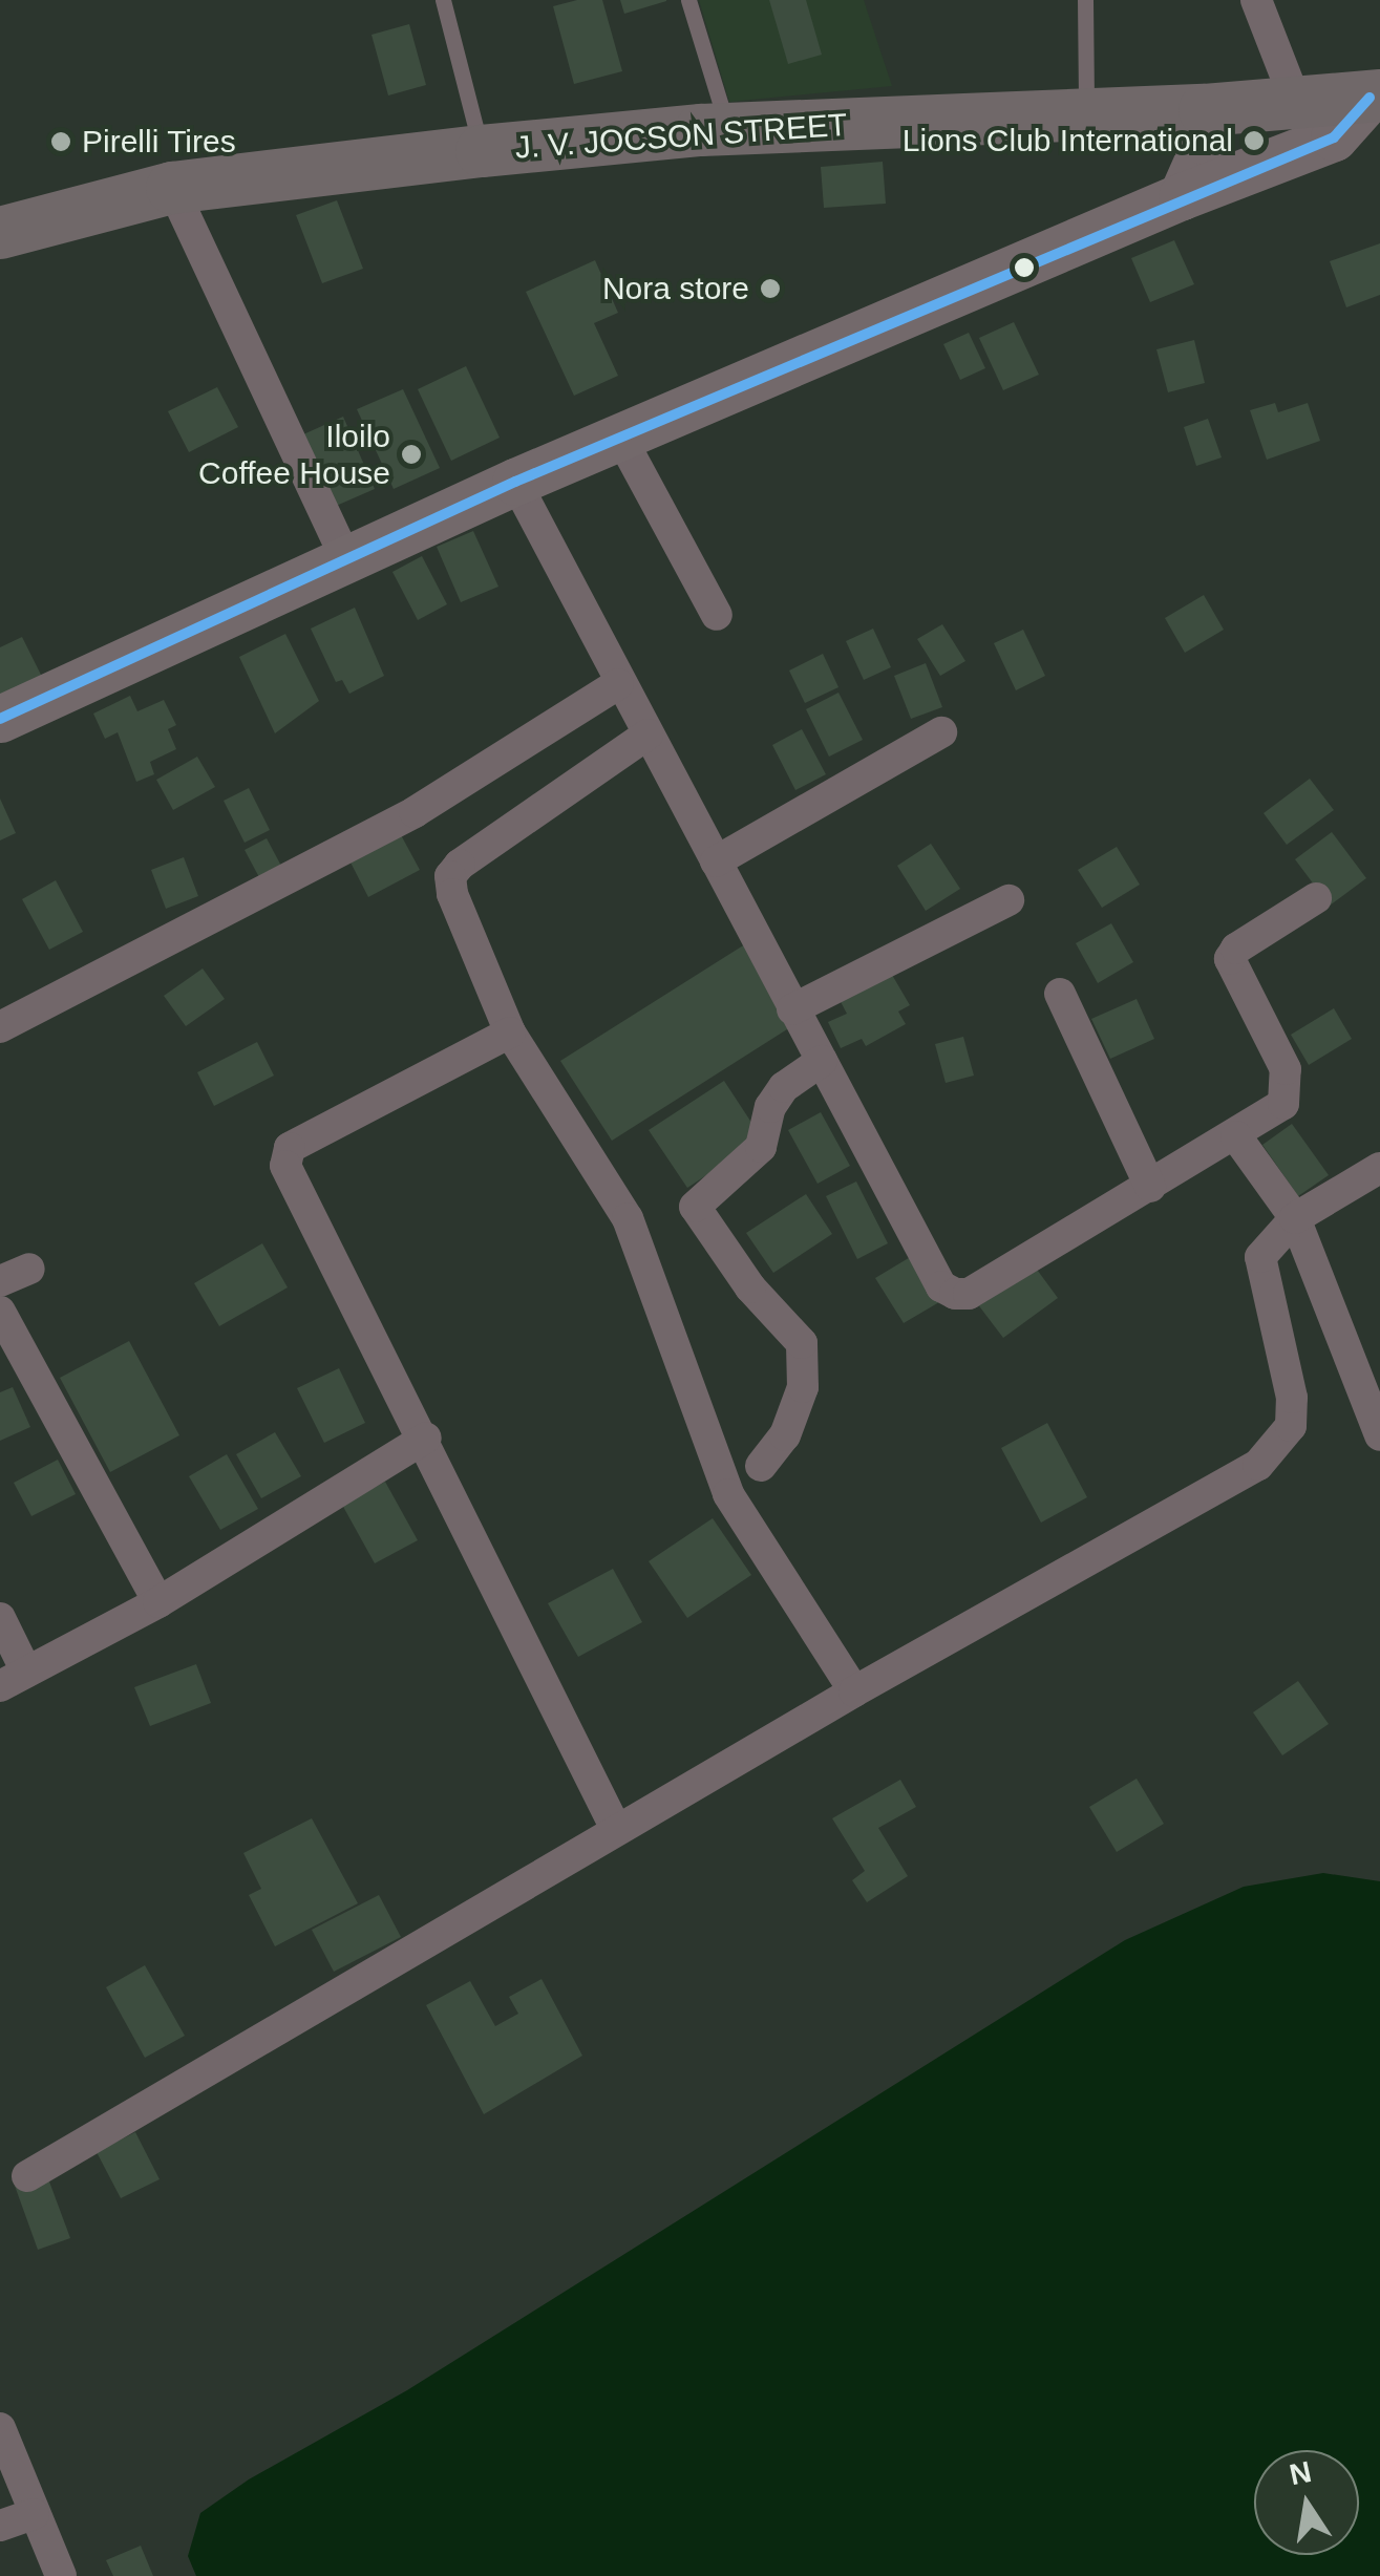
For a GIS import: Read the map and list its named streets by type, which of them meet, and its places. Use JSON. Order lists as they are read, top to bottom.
{
  "streets": {
    "main road": ["J. V. JOCSON STREET"]
  },
  "places": [
    "Lions Club International",
    "Pirelli Tires",
    "Nora store",
    "Iloilo Coffee House"
  ],
  "north": "top"
}
